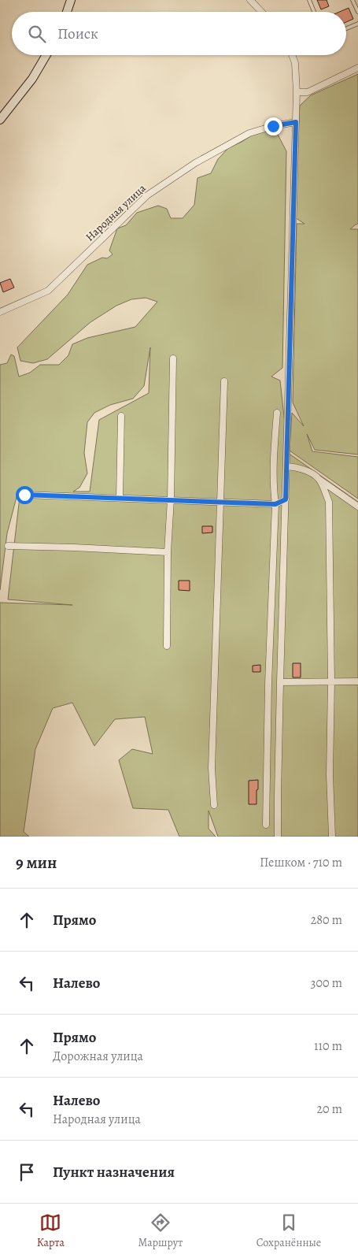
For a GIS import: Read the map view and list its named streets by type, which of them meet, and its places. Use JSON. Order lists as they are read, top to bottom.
{
  "streets": {
    "street": ["Народная улица"]
  },
  "page": {
    "search": "Поиск",
    "heading": ["9 мин", "Пешком · 710 m"],
    "list": [
      ["Прямо", "280 m"],
      ["Налево", "300 m"],
      ["Прямо", "Дорожная улица", "110 m"],
      ["Налево", "Народная улица", "20 m"],
      "Пункт назначения"
    ],
    "nav": ["Карта", "Маршрут", "Сохранённые"]
  }
}
